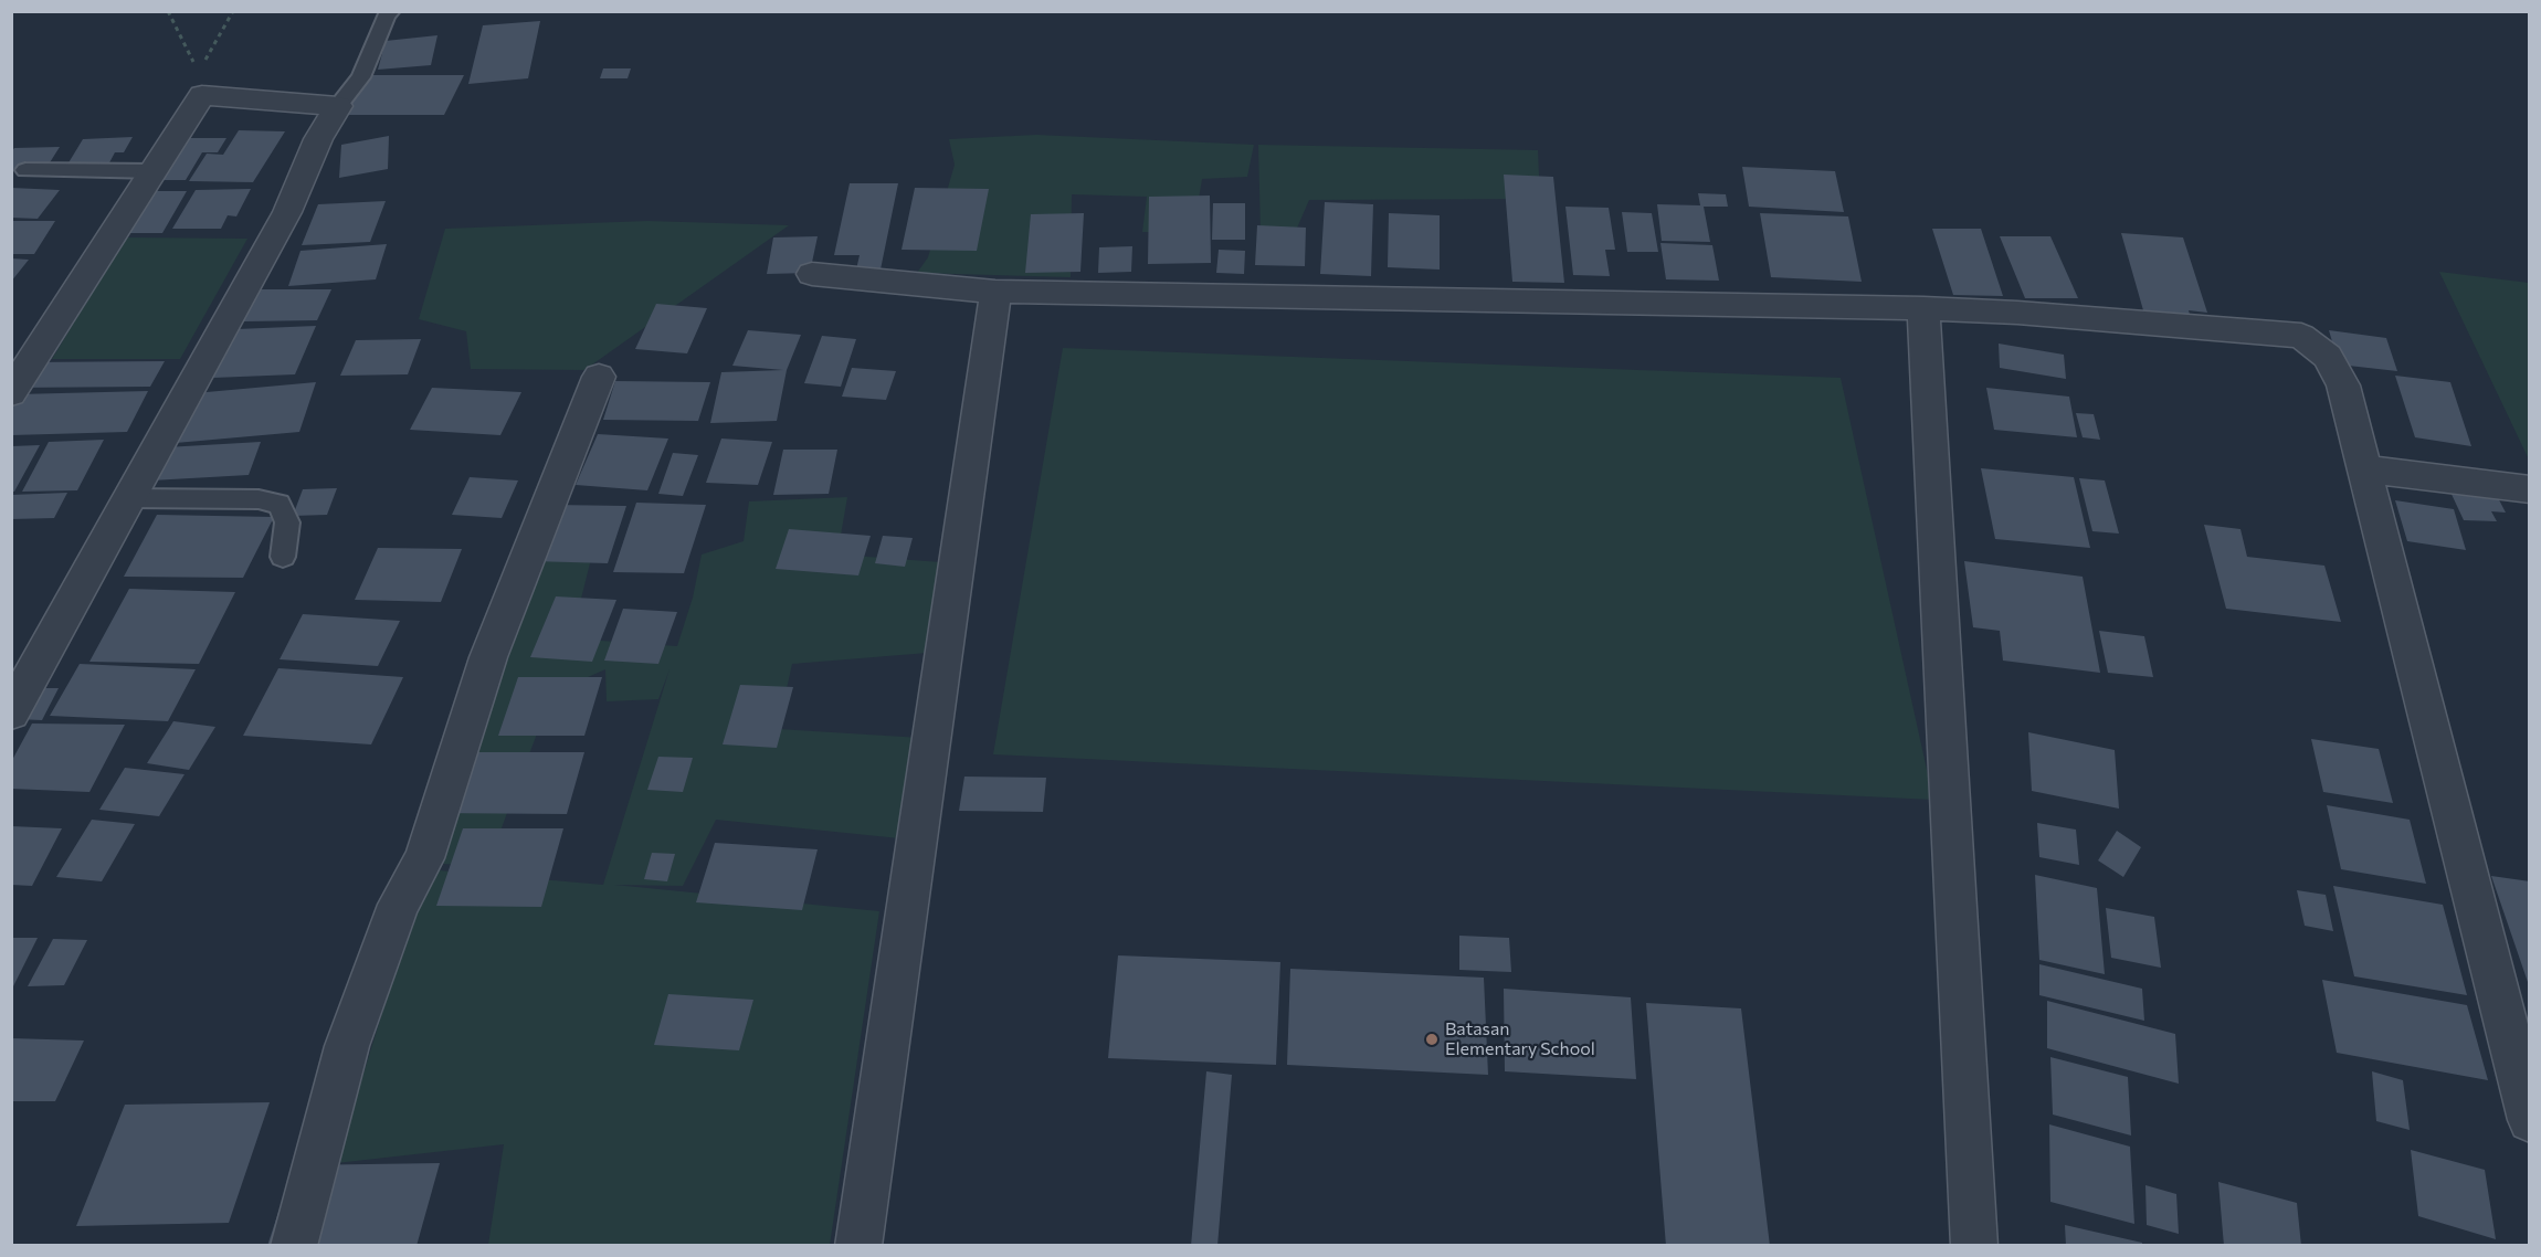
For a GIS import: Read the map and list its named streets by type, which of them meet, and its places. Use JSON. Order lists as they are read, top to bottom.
{
  "places": ["Batasan Elementary School"]
}
